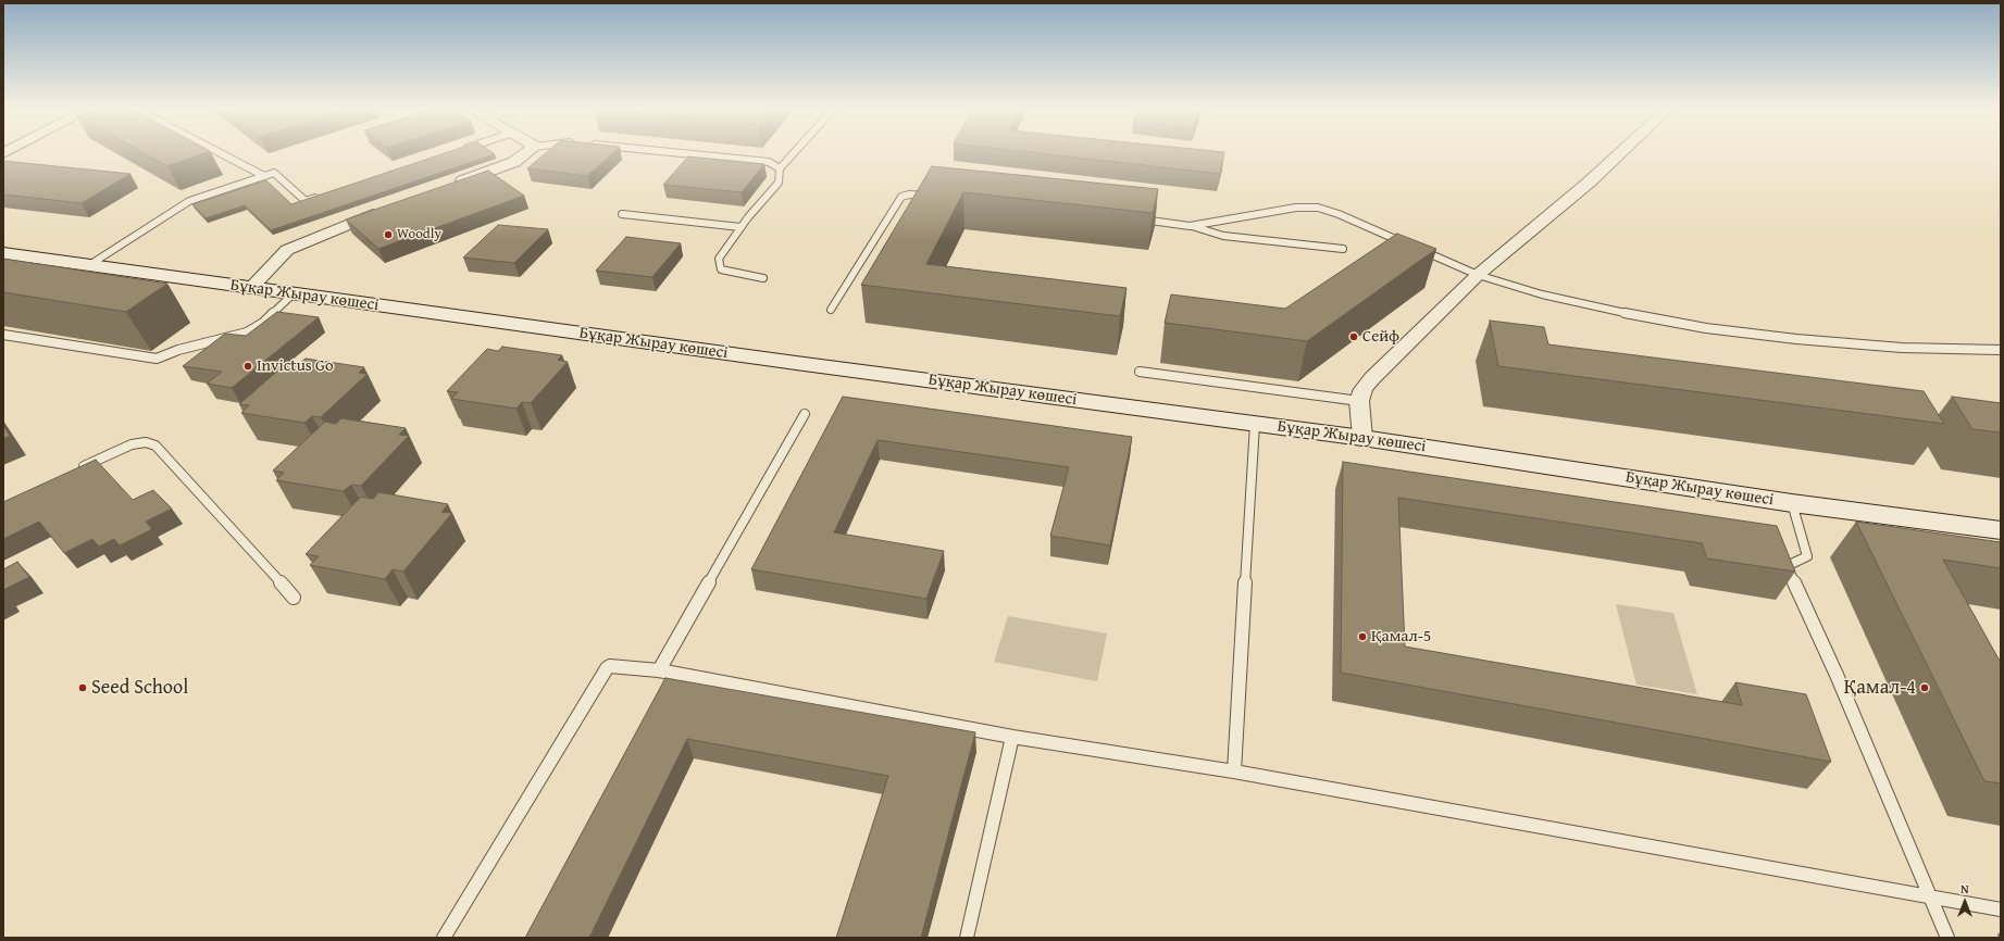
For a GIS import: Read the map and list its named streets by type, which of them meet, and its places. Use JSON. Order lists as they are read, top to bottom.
{
  "streets": {
    "street": ["Бұқар Жырау көшесі"]
  },
  "places": [
    "Woodly",
    "Сейф",
    "Invictus Go",
    "Қамал-5",
    "Seed School",
    "Қамал-4"
  ],
  "north": "top"
}
